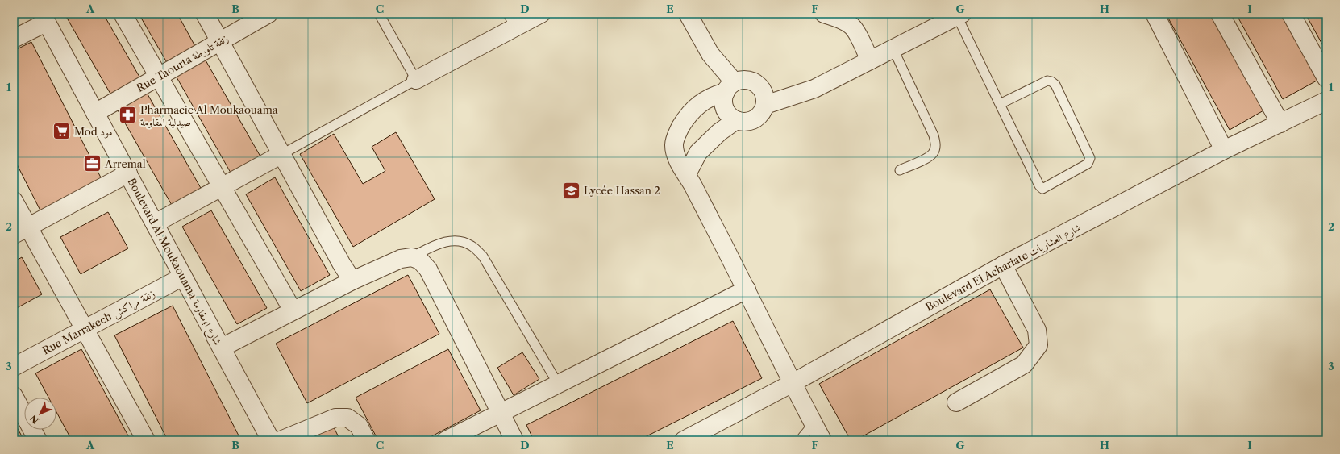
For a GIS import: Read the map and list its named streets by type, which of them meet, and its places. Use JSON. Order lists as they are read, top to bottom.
{
  "streets": {
    "street": [
      "Rue Taourta زنقة تاورطة",
      "Boulevard Al Moukaouama شارع ا؛مقاومة",
      "Boulevard El Achariate شارع العشاريات",
      "Rue Marrakech زنقة مراكش"
    ]
  },
  "crossings": [
    ["Rue Taourta زنقة تاورطة", "Boulevard Al Moukaouama شارع ا؛مقاومة"],
    ["Boulevard Al Moukaouama شارع ا؛مقاومة", "Rue Marrakech زنقة مراكش"]
  ],
  "places": {
    "pharmacy": ["Pharmacie Al Moukaouama صيدلية المقاومة"],
    "supermarket": ["Mod مود"],
    "office": ["Arremal"],
    "school or university": ["Lycée Hassan 2"]
  },
  "north": "bottom left",
  "grid": {
    "columns": [
      "A",
      "B",
      "C",
      "D",
      "E",
      "F",
      "G",
      "H",
      "I"
    ],
    "rows": ["1", "2", "3"]
  }
}
